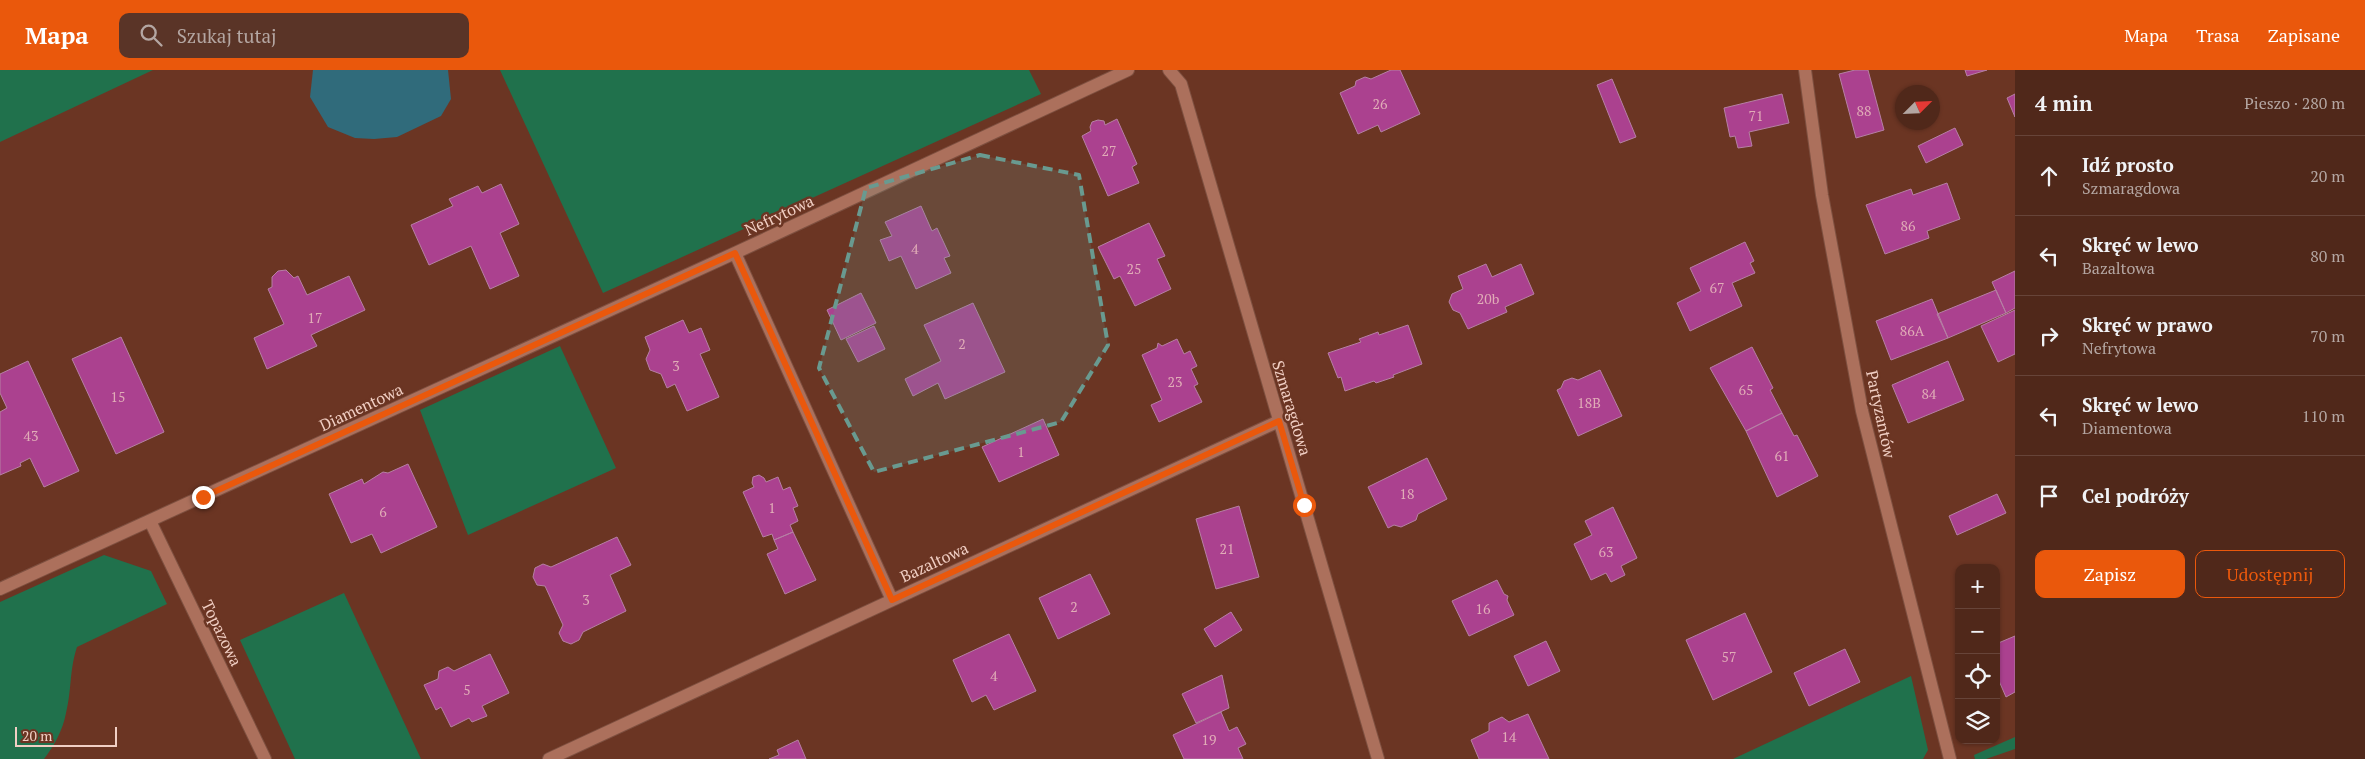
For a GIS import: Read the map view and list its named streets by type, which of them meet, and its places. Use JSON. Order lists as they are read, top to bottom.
{
  "streets": {
    "street": [
      "Nefrytowa",
      "Diamentowa",
      "Szmaragdowa",
      "Partyzantów",
      "Bazaltowa",
      "Topazowa"
    ]
  },
  "crossings": [
    ["Nefrytowa", "Diamentowa"],
    ["Nefrytowa", "Bazaltowa"],
    ["Diamentowa", "Topazowa"],
    ["Szmaragdowa", "Bazaltowa"]
  ],
  "house_numbers": [
    "26",
    "88",
    "71",
    "27",
    "86",
    "4",
    "25",
    "67",
    "20b",
    "17",
    "86A",
    "2",
    "3",
    "23",
    "65",
    "84",
    "15",
    "18B",
    "43",
    "1",
    "61",
    "18",
    "1",
    "6",
    "21",
    "63",
    "3",
    "2",
    "16",
    "57",
    "4",
    "5",
    "14",
    "19"
  ],
  "scale_bar": "20 m",
  "north": "top right",
  "page": {
    "header": "Mapa",
    "search": "Szukaj tutaj",
    "nav": ["Mapa", "Trasa", "Zapisane"],
    "heading": ["4 min", "Pieszo · 280 m"],
    "list": [
      ["Idź prosto", "Szmaragdowa", "20 m"],
      ["Skręć w lewo", "Bazaltowa", "80 m"],
      ["Skręć w prawo", "Nefrytowa", "70 m"],
      ["Skręć w lewo", "Diamentowa", "110 m"],
      "Cel podróży"
    ],
    "buttons": ["Zapisz", "Udostępnij"],
    "map_buttons": ["+", "−"],
    "scale": "20 m"
  }
}
